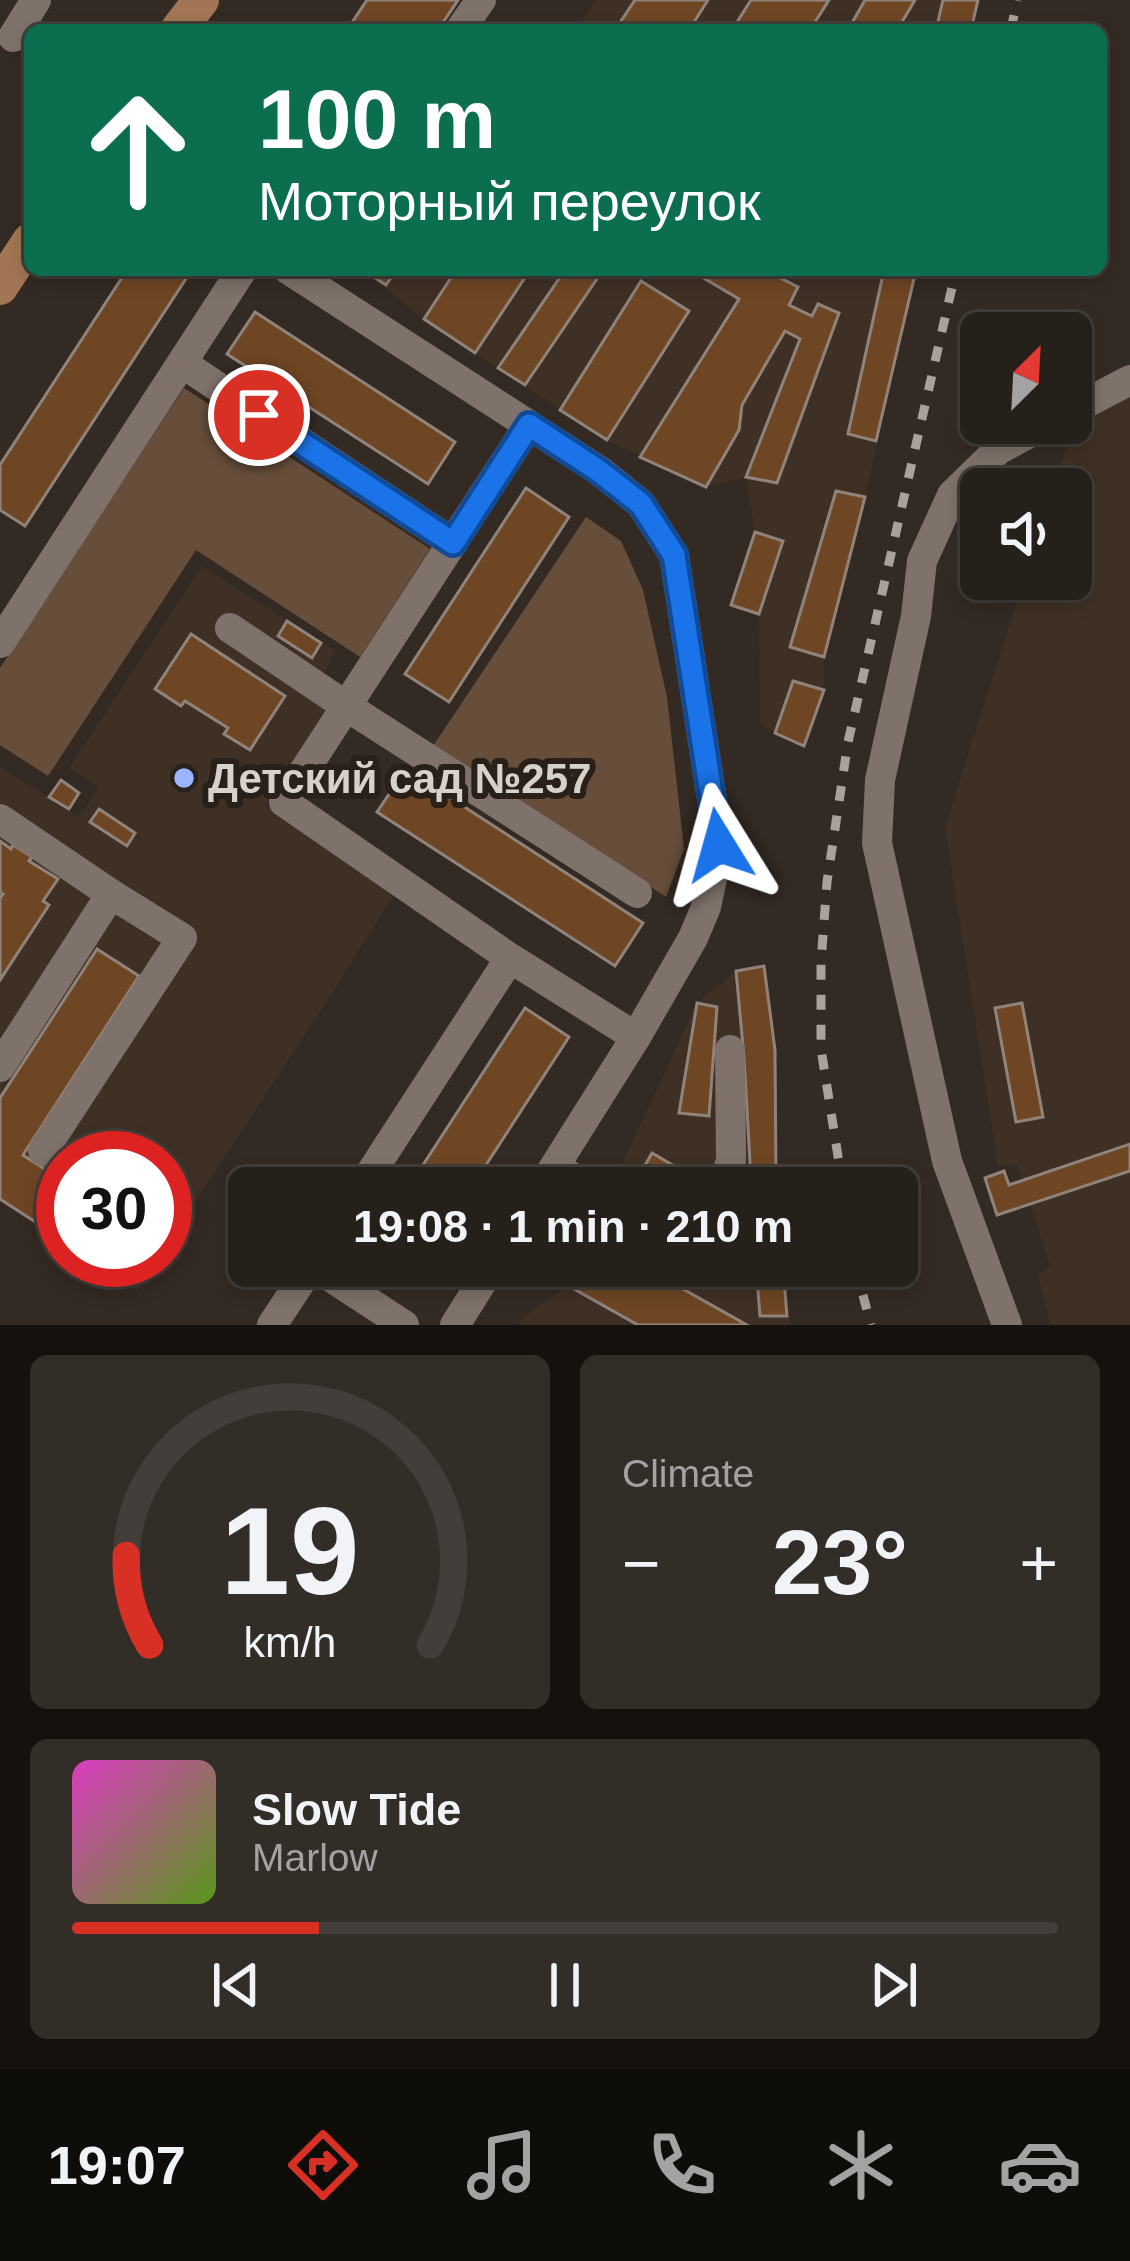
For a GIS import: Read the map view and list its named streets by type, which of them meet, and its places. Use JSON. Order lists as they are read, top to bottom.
{
  "places": ["Детский сад №257"],
  "north": "top right",
  "page": {
    "turn": ["100 m", "Моторный переулок"],
    "limit": "30",
    "trip": "19:08 · 1 min · 210 m",
    "tile": "Climate",
    "heat": ["−", "23°", "+"],
    "song": ["Slow Tide", "Marlow"],
    "tabs": "19:07",
    "gauge": ["19", "km/h"]
  }
}
